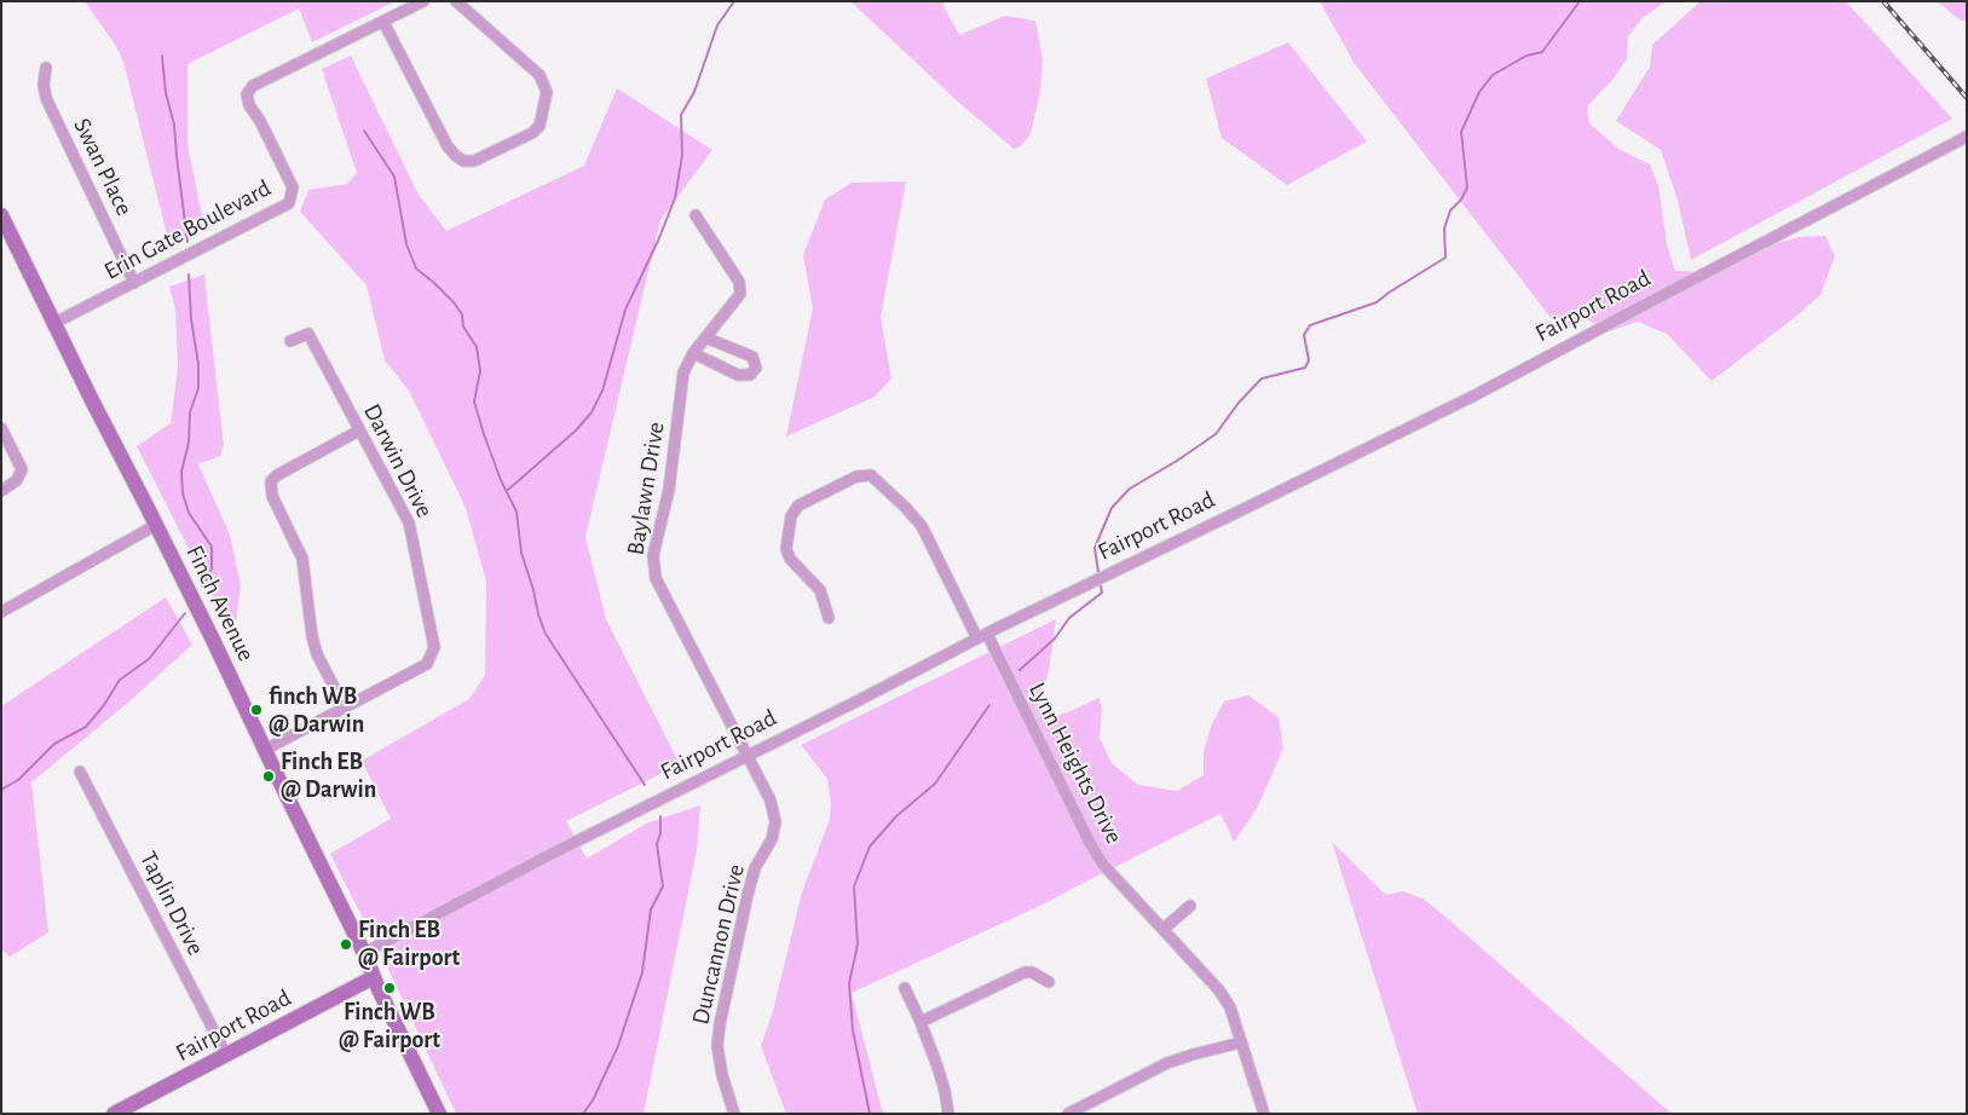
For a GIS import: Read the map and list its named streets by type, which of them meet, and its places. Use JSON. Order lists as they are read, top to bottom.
{
  "streets": {
    "main road": ["Fairport Road", "Finch Avenue"],
    "street": [
      "Swan Place",
      "Erin Gate Boulevard",
      "Darwin Drive",
      "Baylawn Drive",
      "Lynn Heights Drive",
      "Taplin Drive",
      "Duncannon Drive"
    ]
  },
  "crossings": [
    ["Swan Place", "Erin Gate Boulevard"],
    ["Erin Gate Boulevard", "Finch Avenue"],
    ["Fairport Road", "Baylawn Drive"],
    ["Fairport Road", "Finch Avenue"],
    ["Fairport Road", "Lynn Heights Drive"],
    ["Fairport Road", "Taplin Drive"],
    ["Fairport Road", "Duncannon Drive"],
    ["Darwin Drive", "Finch Avenue"],
    ["Baylawn Drive", "Duncannon Drive"]
  ],
  "places": [
    "finch WB @ Darwin",
    "Finch EB @ Darwin",
    "Finch EB @ Fairport",
    "Finch WB @ Fairport"
  ]
}
